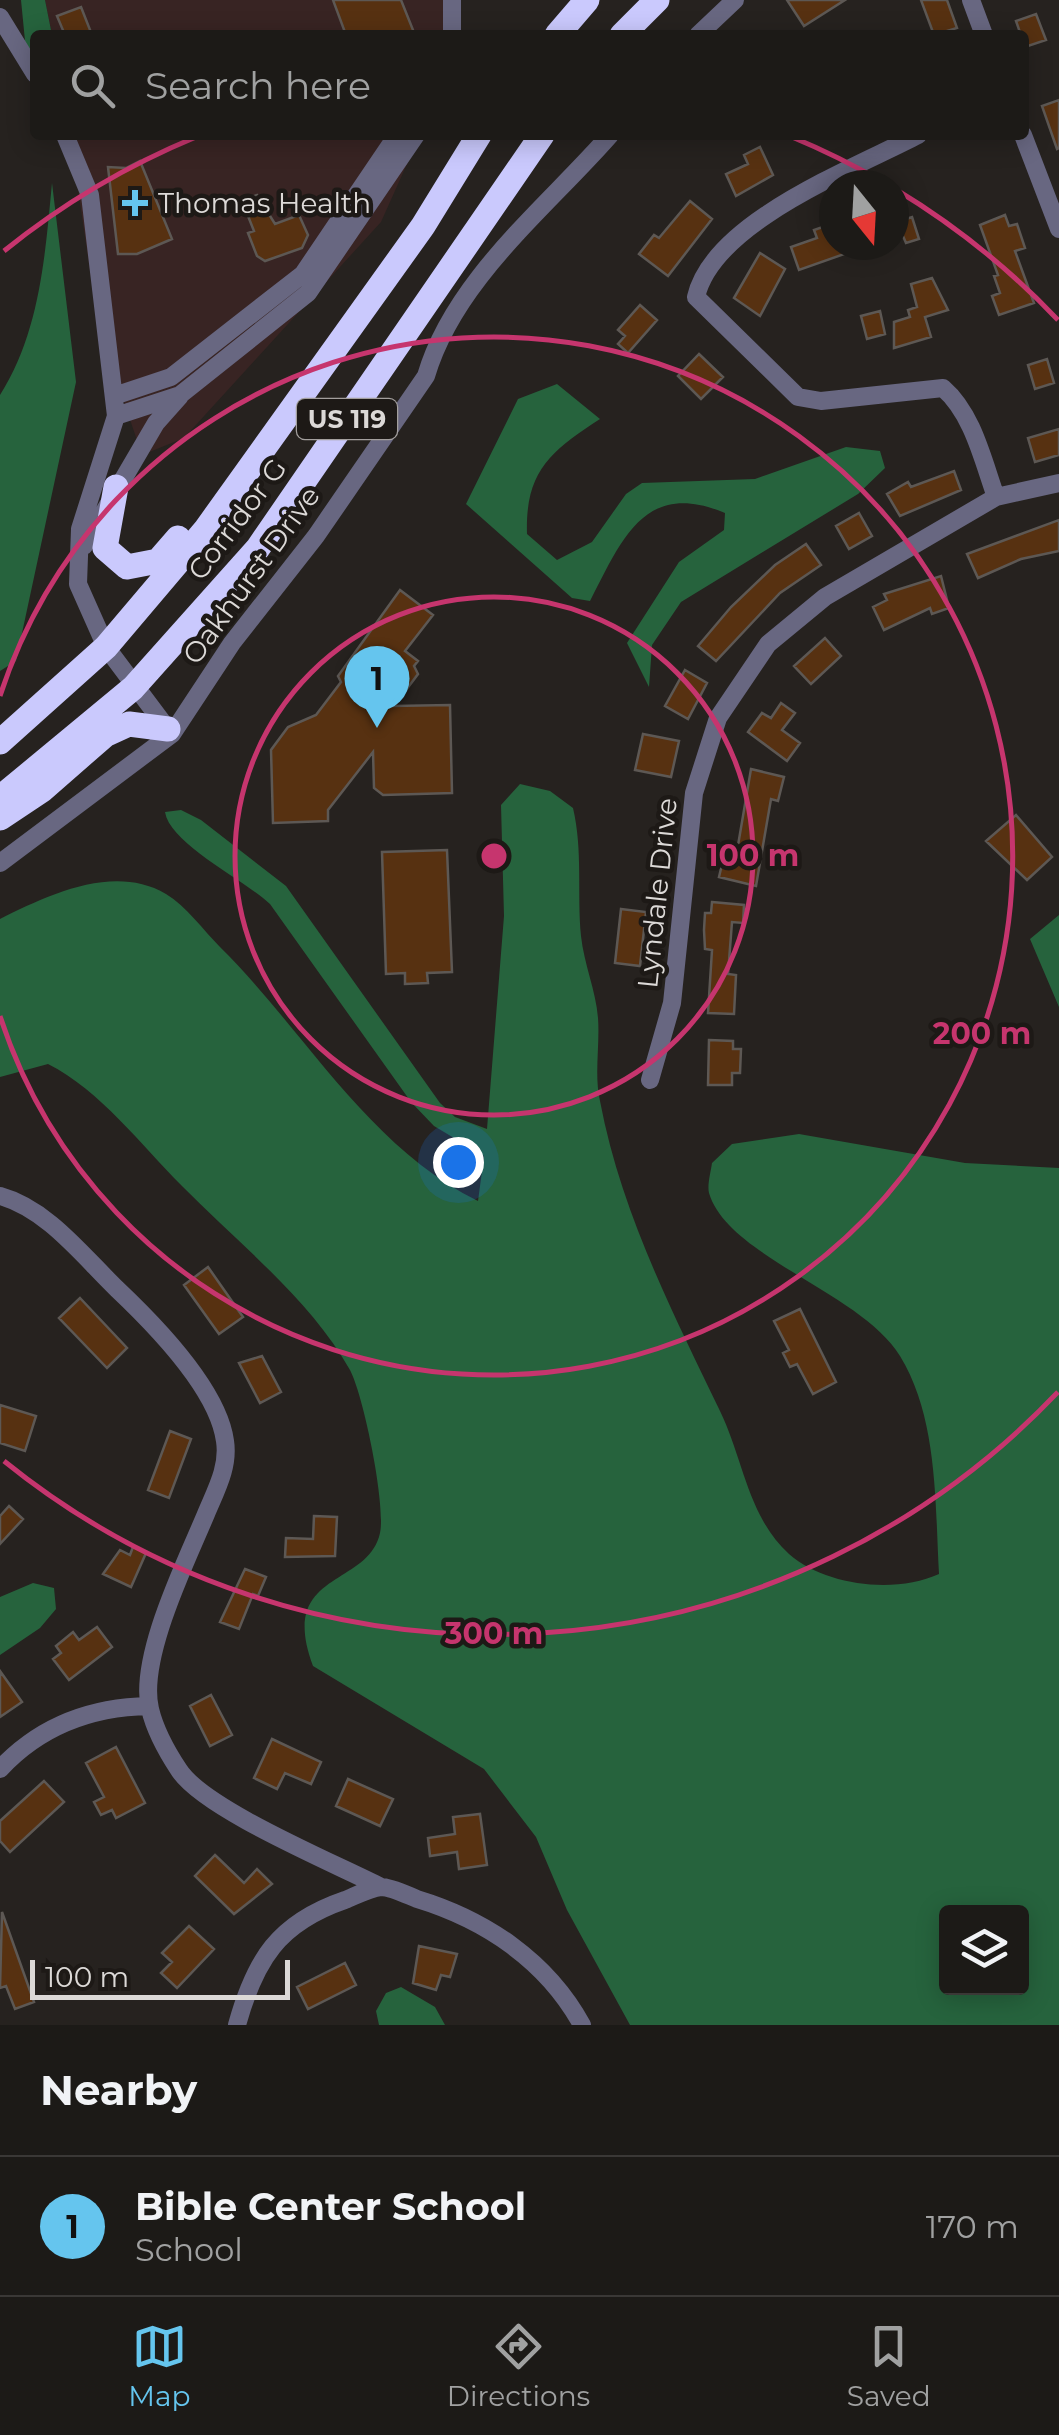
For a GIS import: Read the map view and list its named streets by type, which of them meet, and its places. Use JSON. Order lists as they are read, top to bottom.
{
  "streets": {
    "highway": ["US 119", "Corridor G"],
    "street": ["Oakhurst Drive", "Lyndale Drive"]
  },
  "places": {
    "health": ["Thomas Health"]
  },
  "scale_bar": "100 m",
  "north": "bottom",
  "page": {
    "search": "Search here",
    "pins": "1",
    "scale": "100 m",
    "heading": "Nearby",
    "list": [
      {
        "mark": "1",
        "name": "Bible Center School",
        "note": "School",
        "value": "170 m"
      }
    ],
    "nav": ["Map", "Directions", "Saved"]
  },
  "rings": ["100 m", "200 m", "300 m"]
}
